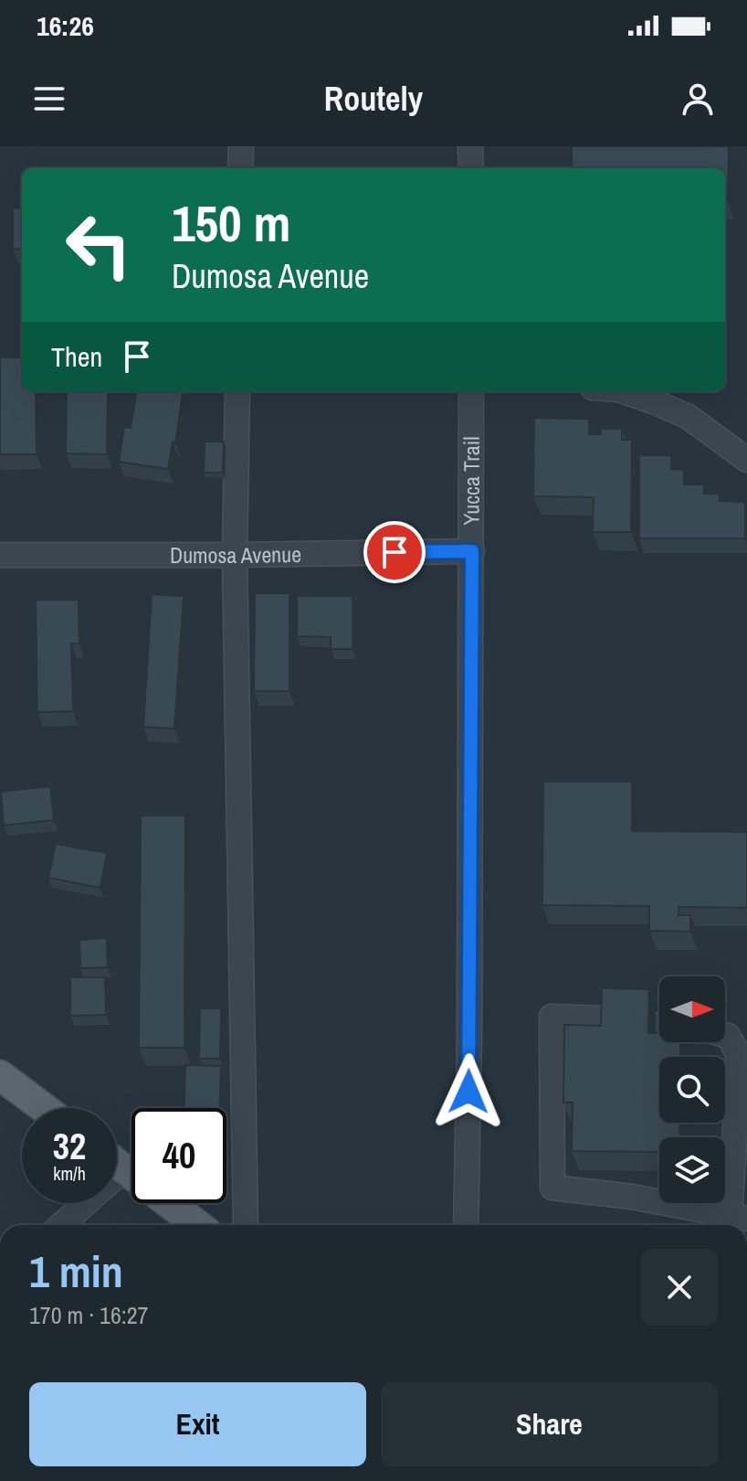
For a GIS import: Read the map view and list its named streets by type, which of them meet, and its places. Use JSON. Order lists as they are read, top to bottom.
{
  "streets": {
    "street": ["Yucca Trail", "Dumosa Avenue"]
  },
  "crossings": [
    ["Yucca Trail", "Dumosa Avenue"]
  ],
  "north": "right",
  "page": {
    "status": "16:26",
    "header": "Routely",
    "turn": ["150 m", "Dumosa Avenue"],
    "then": "Then",
    "speed": "32 km/h",
    "limit": "40",
    "heading": ["1 min", "170 m · 16:27"],
    "buttons": ["Exit", "Share"]
  }
}
